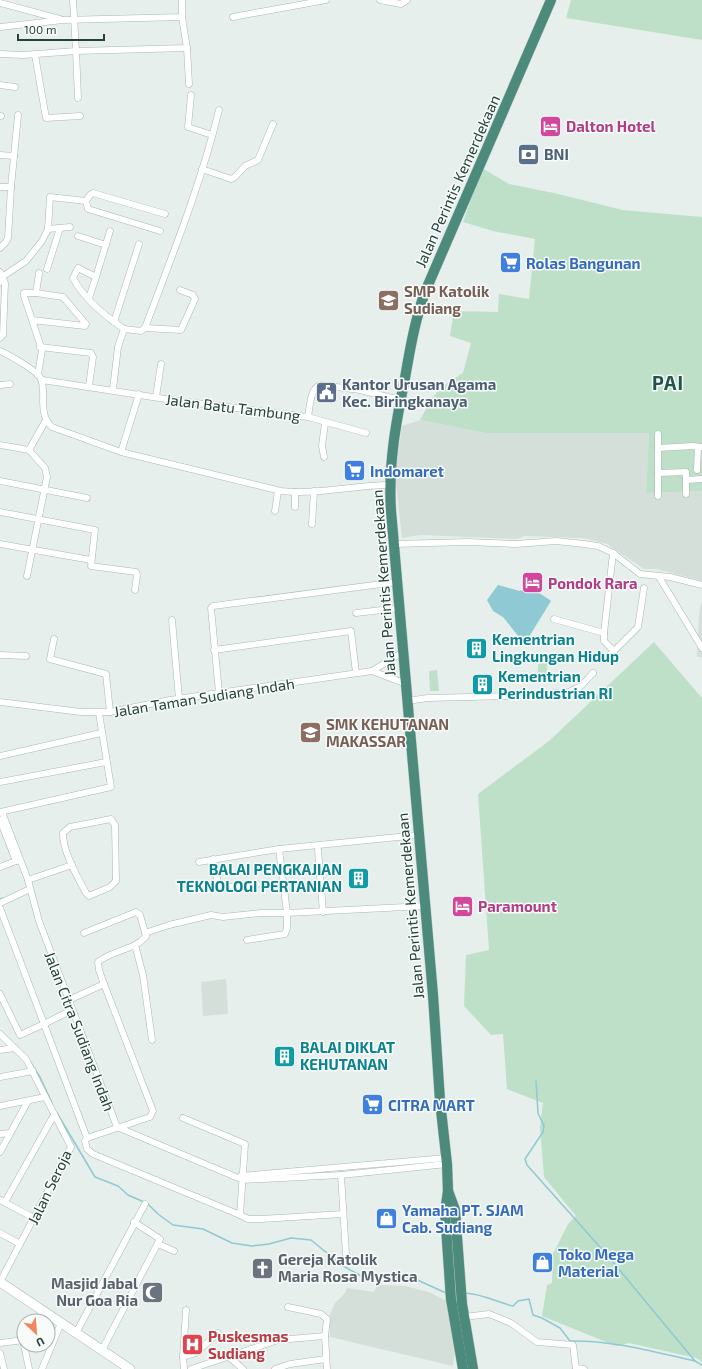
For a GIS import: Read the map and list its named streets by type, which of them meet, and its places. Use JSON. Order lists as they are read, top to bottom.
{
  "streets": {
    "highway": ["Jalan Perintis Kemerdekaan"],
    "street": [
      "Jalan Batu Tambung",
      "Jalan Taman Sudiang Indah",
      "Jalan Citra Sudiang Indah",
      "Jalan Seroja"
    ]
  },
  "crossings": [
    ["Jalan Perintis Kemerdekaan", "Jalan Batu Tambung"],
    ["Jalan Perintis Kemerdekaan", "Jalan Taman Sudiang Indah"],
    ["Jalan Perintis Kemerdekaan", "Jalan Citra Sudiang Indah"]
  ],
  "districts": ["PAI"],
  "places": {
    "hotel": ["Dalton Hotel", "Pondok Rara", "Paramount"],
    "bank": ["BNI"],
    "supermarket": ["Rolas Bangunan", "Indomaret", "CITRA MART"],
    "school or university": ["SMP Katolik Sudiang", "SMK KEHUTANAN MAKASSAR"],
    "public building": ["Kantor Urusan Agama Kec. Biringkanaya"],
    "building": [
      "Kementrian Lingkungan Hidup",
      "Kementrian Perindustrian RI",
      "BALAI PENGKAJIAN TEKNOLOGI PERTANIAN",
      "BALAI DIKLAT KEHUTANAN"
    ],
    "shop": ["Yamaha PT. SJAM Cab. Sudiang", "Toko Mega Material"],
    "church": ["Gereja Katolik Maria Rosa Mystica"],
    "mosque": ["Masjid Jabal Nur Goa Ria"],
    "hospital": ["Puskesmas Sudiang"]
  },
  "scale_bar": "100 m",
  "north": "bottom right"
}
